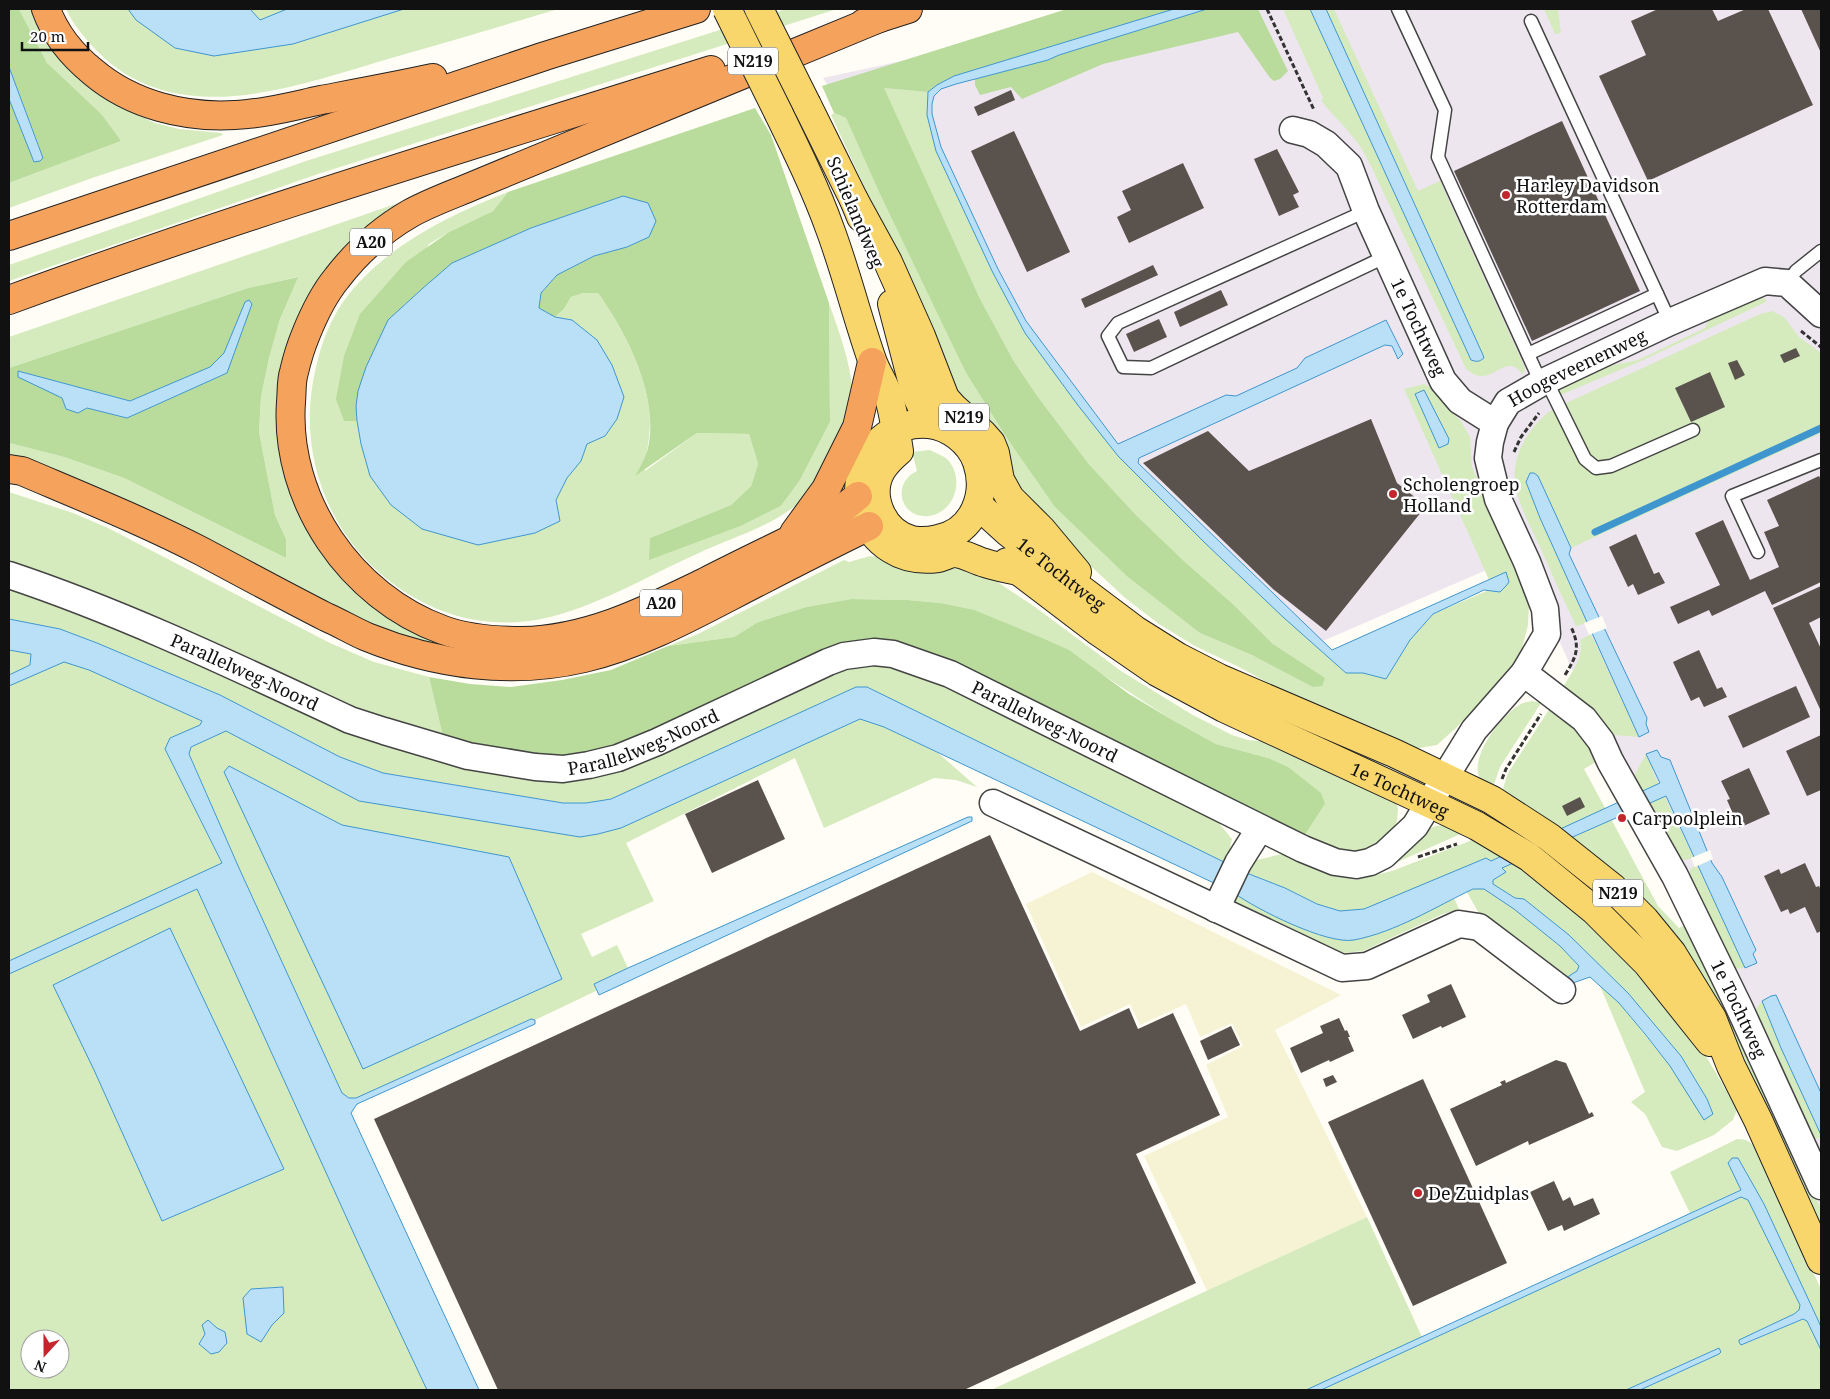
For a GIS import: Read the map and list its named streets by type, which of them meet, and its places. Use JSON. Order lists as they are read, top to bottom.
{
  "streets": {
    "highway": ["A20"],
    "main road": ["N219", "Schielandweg", "1e Tochtweg"],
    "street": ["Hoogeveenenweg", "Parallelweg-Noord"]
  },
  "crossings": [
    ["N219", "Schielandweg"],
    ["N219", "A20"],
    ["N219", "1e Tochtweg"],
    ["Schielandweg", "A20"],
    ["Schielandweg", "1e Tochtweg"],
    ["A20", "1e Tochtweg"],
    ["1e Tochtweg", "Hoogeveenenweg"],
    ["1e Tochtweg", "Parallelweg-Noord"]
  ],
  "places": [
    "Harley Davidson Rotterdam",
    "Scholengroep Holland",
    "Carpoolplein",
    "De Zuidplas"
  ],
  "scale_bar": "20 m",
  "north": "bottom"
}
